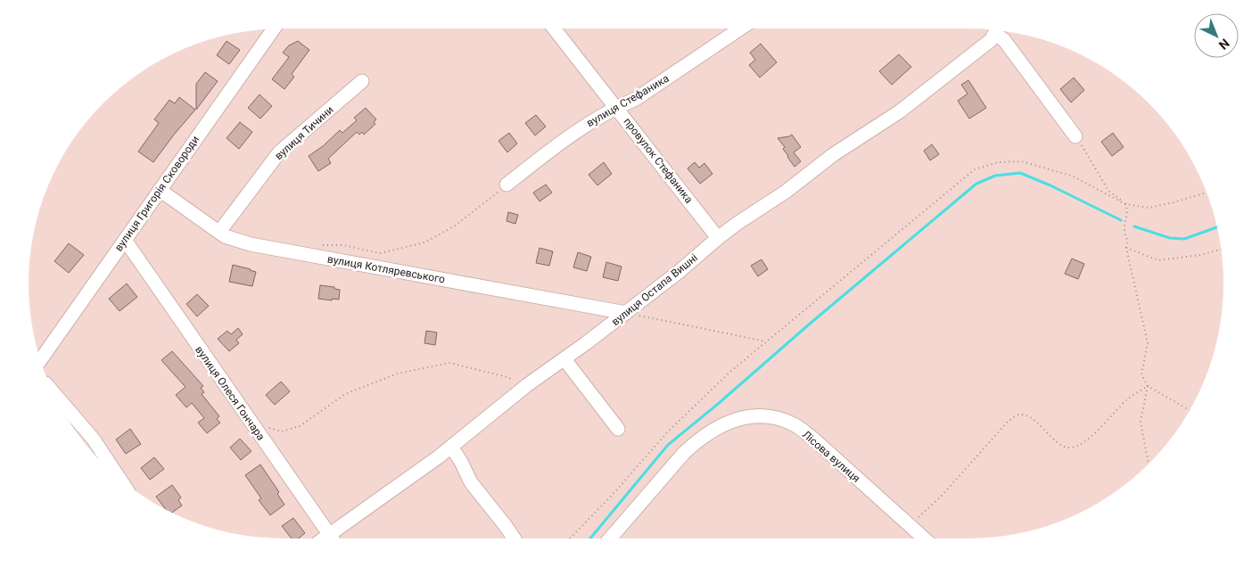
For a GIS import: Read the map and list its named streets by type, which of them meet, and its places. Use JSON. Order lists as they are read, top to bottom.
{
  "streets": {
    "street": [
      "вулиця Стефаника",
      "вулиця Тичини",
      "провулок Стефаника",
      "вулиця Григорія Сковороди",
      "вулиця Котляревського",
      "вулиця Остапа Вишні",
      "вулиця Олеся Гончара",
      "Лісова вулиця"
    ]
  },
  "crossings": [
    ["вулиця Стефаника", "провулок Стефаника"],
    ["вулиця Тичини", "вулиця Котляревського"],
    ["провулок Стефаника", "вулиця Остапа Вишні"],
    ["вулиця Григорія Сковороди", "вулиця Котляревського"],
    ["вулиця Григорія Сковороди", "вулиця Олеся Гончара"],
    ["вулиця Котляревського", "вулиця Остапа Вишні"]
  ],
  "north": "bottom right"
}
